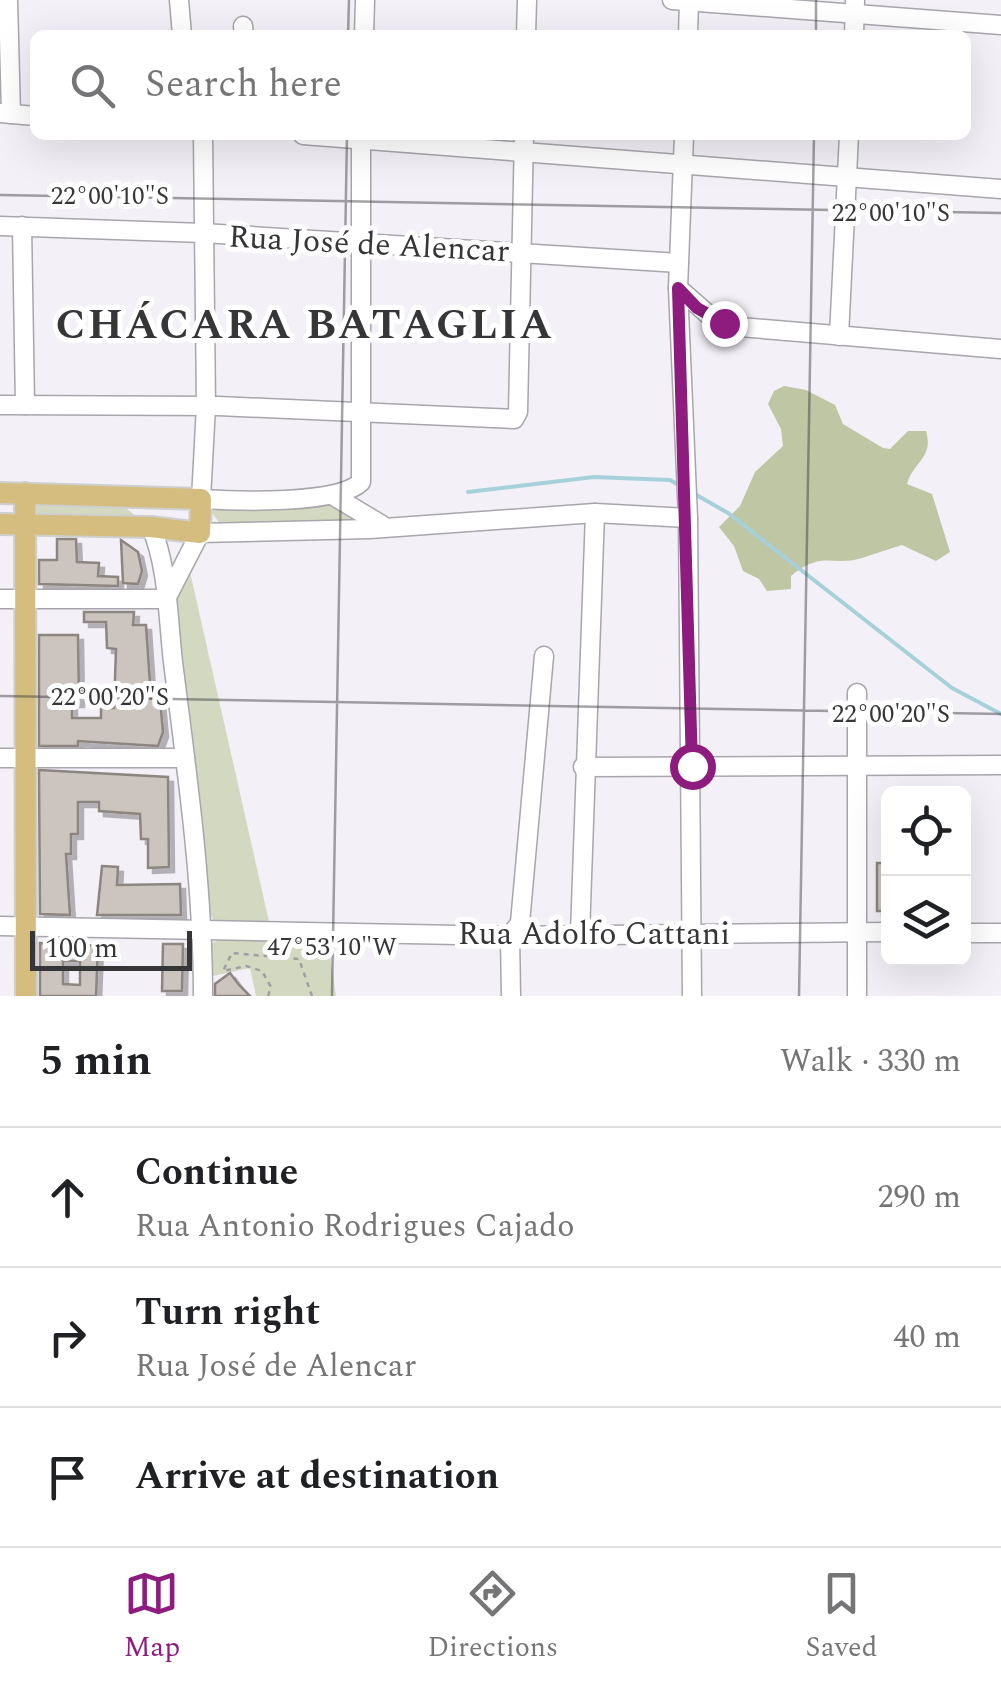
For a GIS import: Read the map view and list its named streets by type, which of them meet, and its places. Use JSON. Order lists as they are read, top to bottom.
{
  "streets": {
    "street": ["Rua José de Alencar", "Rua Adolfo Cattani"]
  },
  "districts": ["CHÁCARA BATAGLIA"],
  "scale_bar": "100 m",
  "page": {
    "search": "Search here",
    "scale": "100 m",
    "heading": ["5 min", "Walk · 330 m"],
    "list": [
      ["Continue", "Rua Antonio Rodrigues Cajado", "290 m"],
      ["Turn right", "Rua José de Alencar", "40 m"],
      "Arrive at destination"
    ],
    "nav": ["Map", "Directions", "Saved"]
  },
  "coordinates": ["22°00'10\"S", "22°00'20\"S", "47°53'10\"W"]
}
